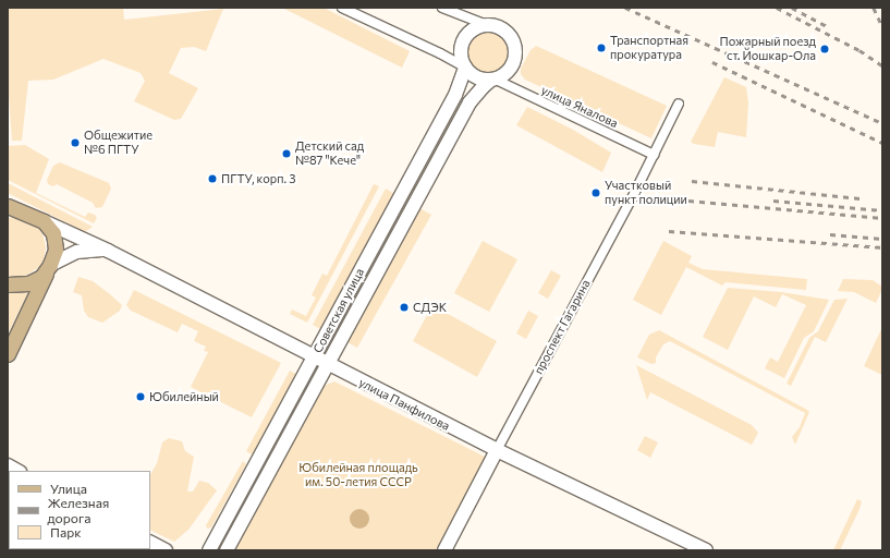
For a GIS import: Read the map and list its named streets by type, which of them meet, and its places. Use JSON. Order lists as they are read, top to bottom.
{
  "streets": {
    "main road": ["Советская улица", "проспект Гагарина", "улица Панфилова"],
    "street": ["улица Яналова"]
  },
  "crossings": [
    ["улица Яналова", "Советская улица"],
    ["улица Яналова", "проспект Гагарина"],
    ["Советская улица", "улица Панфилова"],
    ["проспект Гагарина", "улица Панфилова"]
  ],
  "parks": ["Юбилейная площадь им. 50-летия СССР"],
  "places": [
    "Транспортная прокуратура",
    "Пожарный поезд ст. Йошкар-Ола",
    "Общежитие №6 ПГТУ",
    "Детский сад №87 \"Кече\"",
    "ПГТУ, корп. 3",
    "Участковый пункт полиции",
    "СДЭК",
    "Юбилейный"
  ],
  "legend": ["Улица", "Железная дорога", "Парк"]
}
